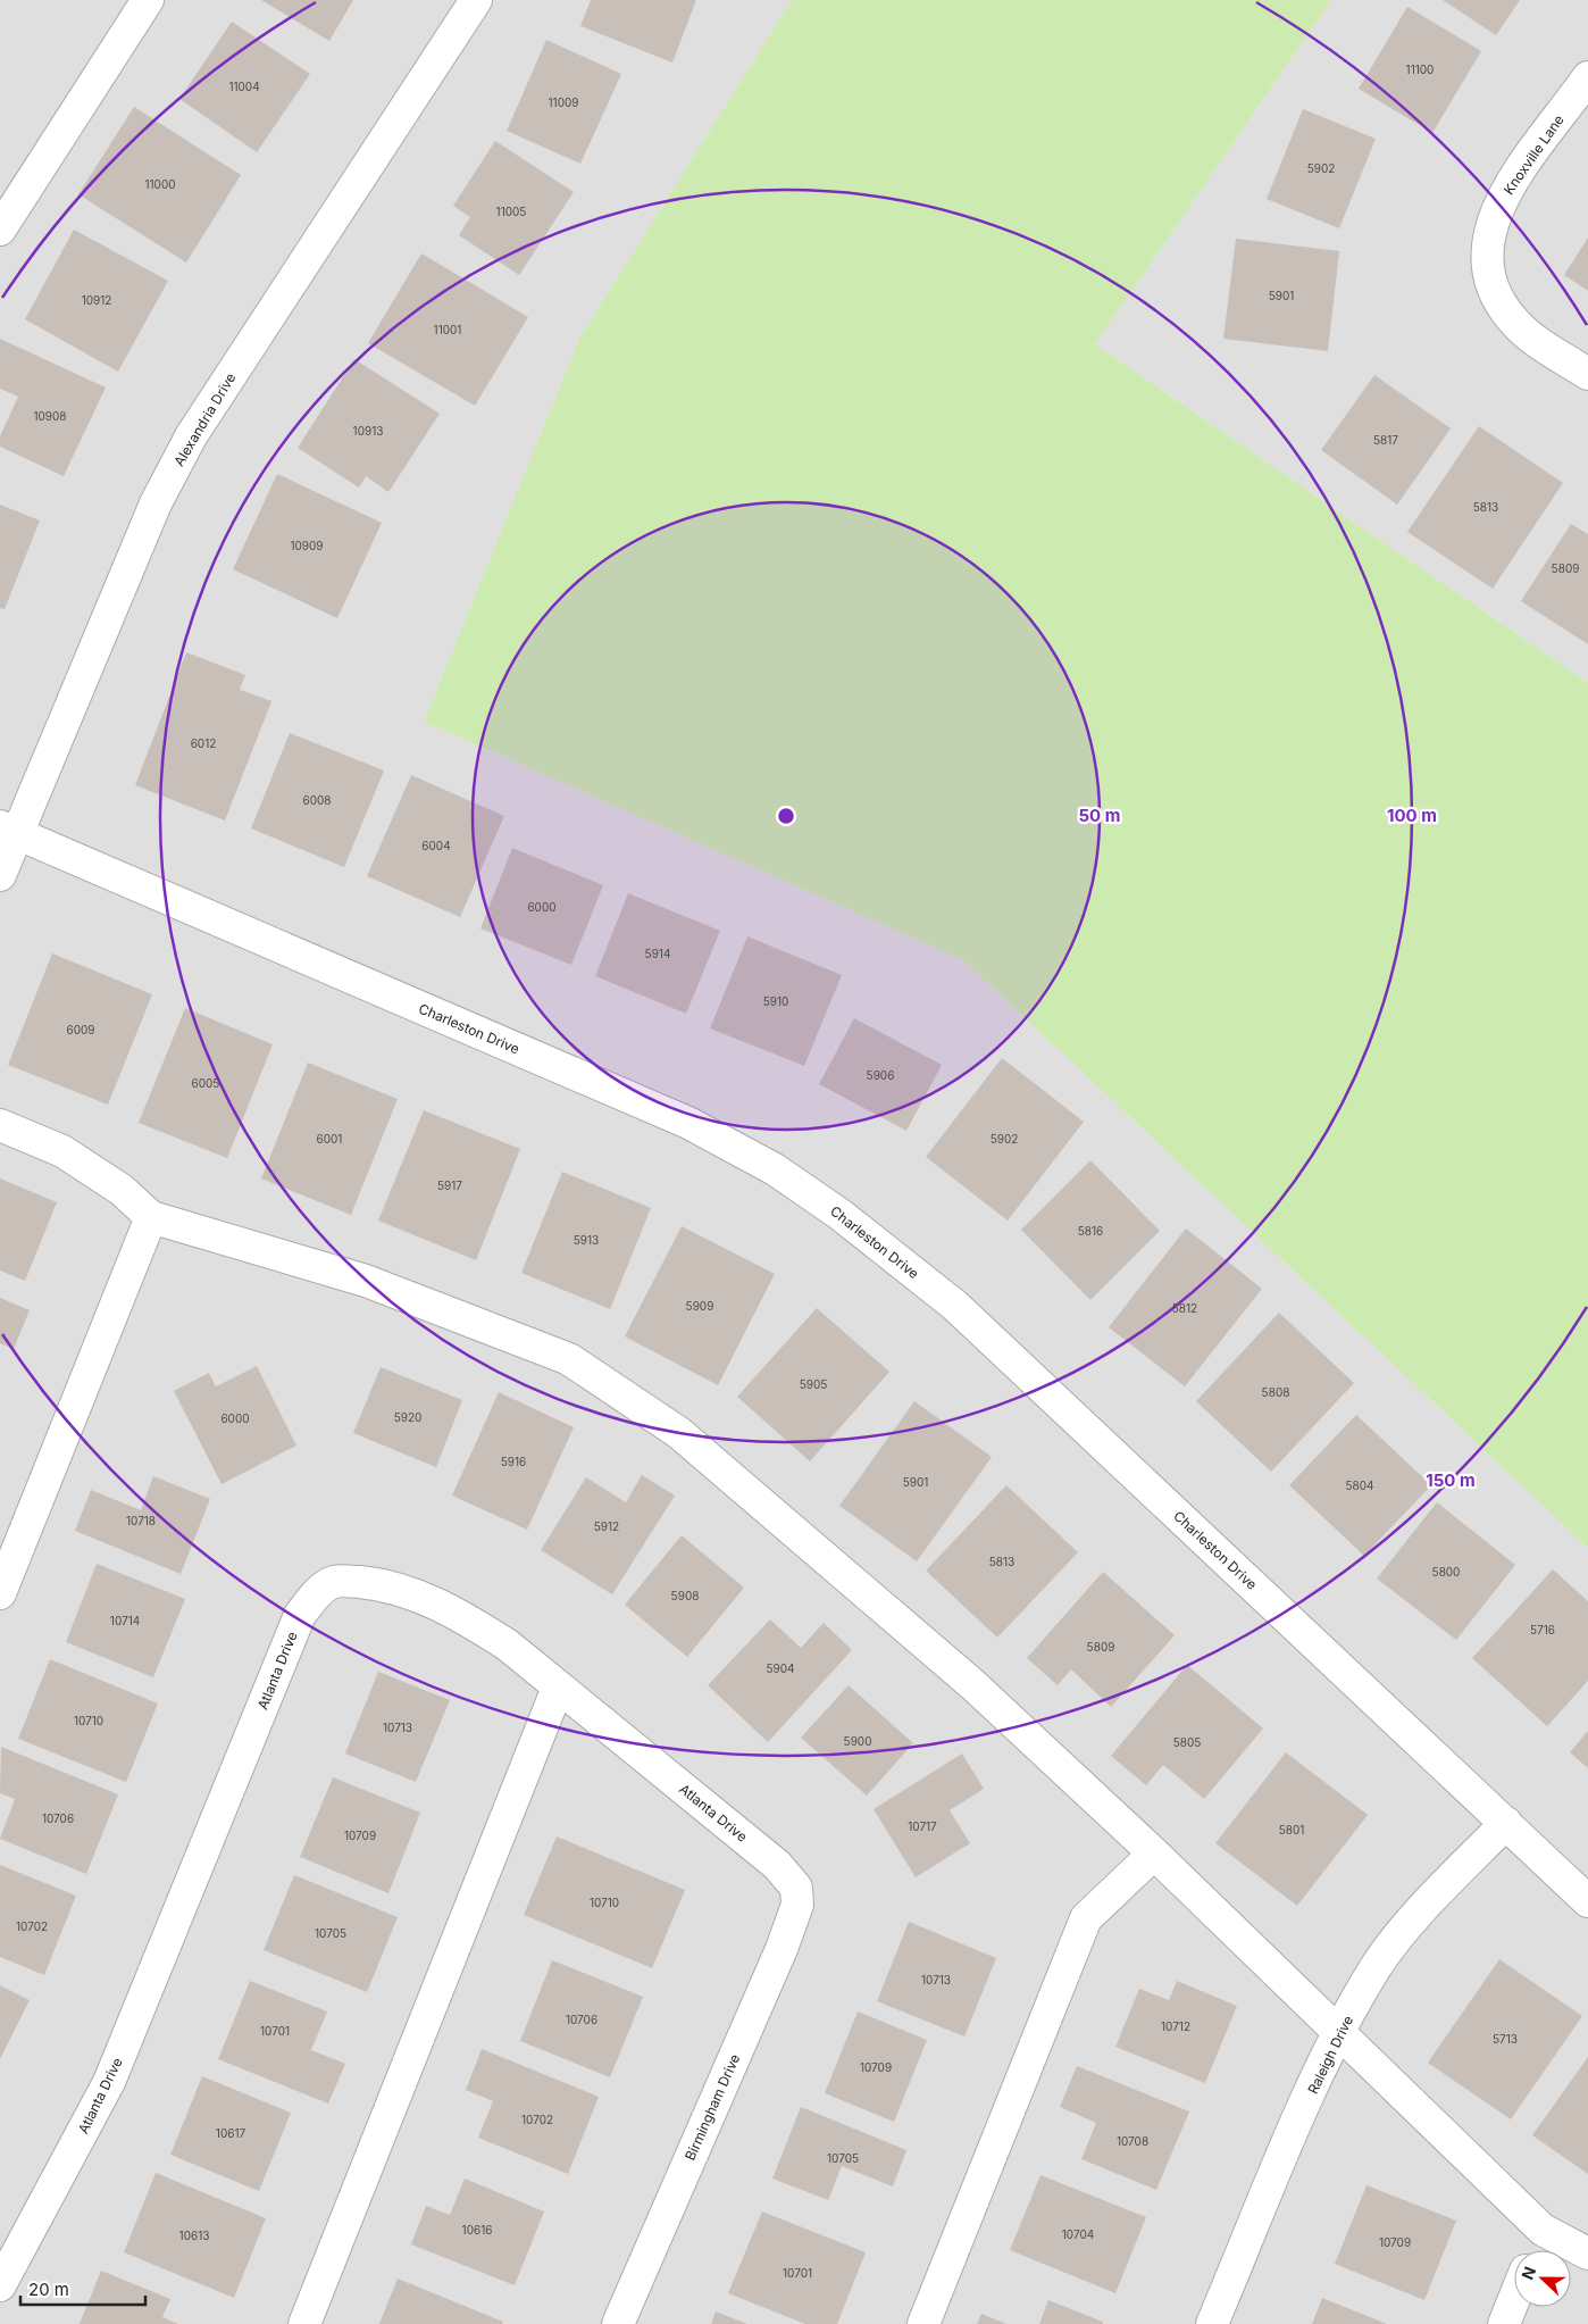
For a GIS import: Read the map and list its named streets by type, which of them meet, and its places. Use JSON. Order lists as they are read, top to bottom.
{
  "streets": {
    "street": [
      "Knoxville Lane",
      "Alexandria Drive",
      "Charleston Drive",
      "Atlanta Drive",
      "Raleigh Drive",
      "Birmingham Drive"
    ]
  },
  "crossings": [
    ["Alexandria Drive", "Charleston Drive"],
    ["Charleston Drive", "Raleigh Drive"],
    ["Atlanta Drive", "Birmingham Drive"]
  ],
  "house_numbers": [
    "11100",
    "11004",
    "11009",
    "5902",
    "11000",
    "11005",
    "5901",
    "10912",
    "11001",
    "10908",
    "10913",
    "5817",
    "5813",
    "10909",
    "5809",
    "6012",
    "6008",
    "6004",
    "6000",
    "5914",
    "5910",
    "6009",
    "5906",
    "6005",
    "6001",
    "5902",
    "5917",
    "5816",
    "5913",
    "5909",
    "5812",
    "5905",
    "5808",
    "5920",
    "6000",
    "5916",
    "5901",
    "5804",
    "10718",
    "5912",
    "5813",
    "5800",
    "5908",
    "10714",
    "5716",
    "5809",
    "5904",
    "10710",
    "10713",
    "5900",
    "5805",
    "10706",
    "10717",
    "5801",
    "10709",
    "10710",
    "10702",
    "10705",
    "10713",
    "10706",
    "10712",
    "10701",
    "5713",
    "10709",
    "10702",
    "10617",
    "10708",
    "10705",
    "10616",
    "10704",
    "10613",
    "10709",
    "10701"
  ],
  "scale_bar": "20 m",
  "north": "left",
  "rings": ["50 m", "100 m", "150 m"]
}
